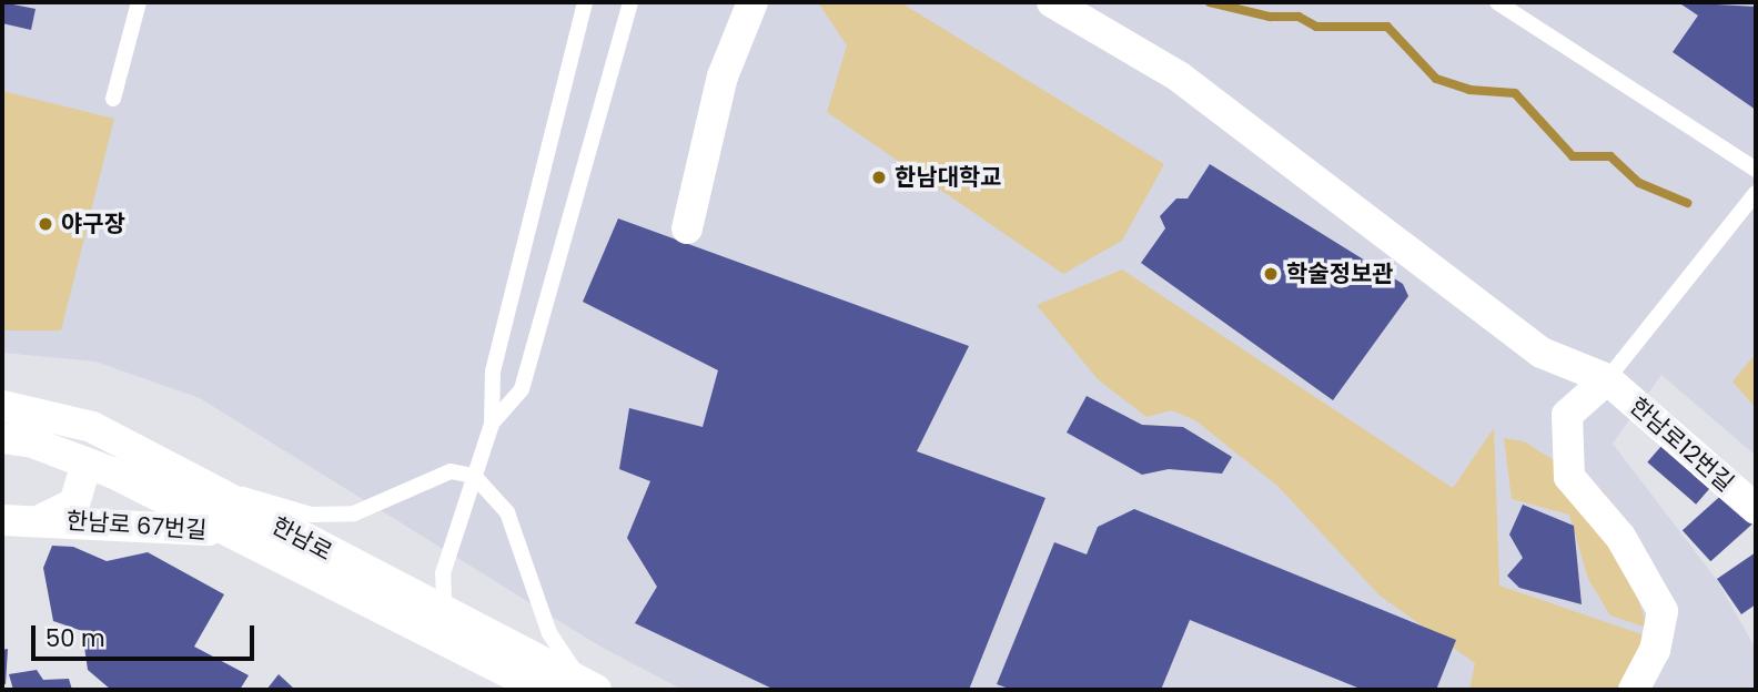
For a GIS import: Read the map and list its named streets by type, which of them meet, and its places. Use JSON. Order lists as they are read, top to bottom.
{
  "streets": {
    "street": ["한남로12번길", "한남로 67번길", "한남로"]
  },
  "crossings": [
    ["한남로 67번길", "한남로"]
  ],
  "places": ["한남대학교", "야구장", "학술정보관"],
  "scale_bar": "50 m"
}
